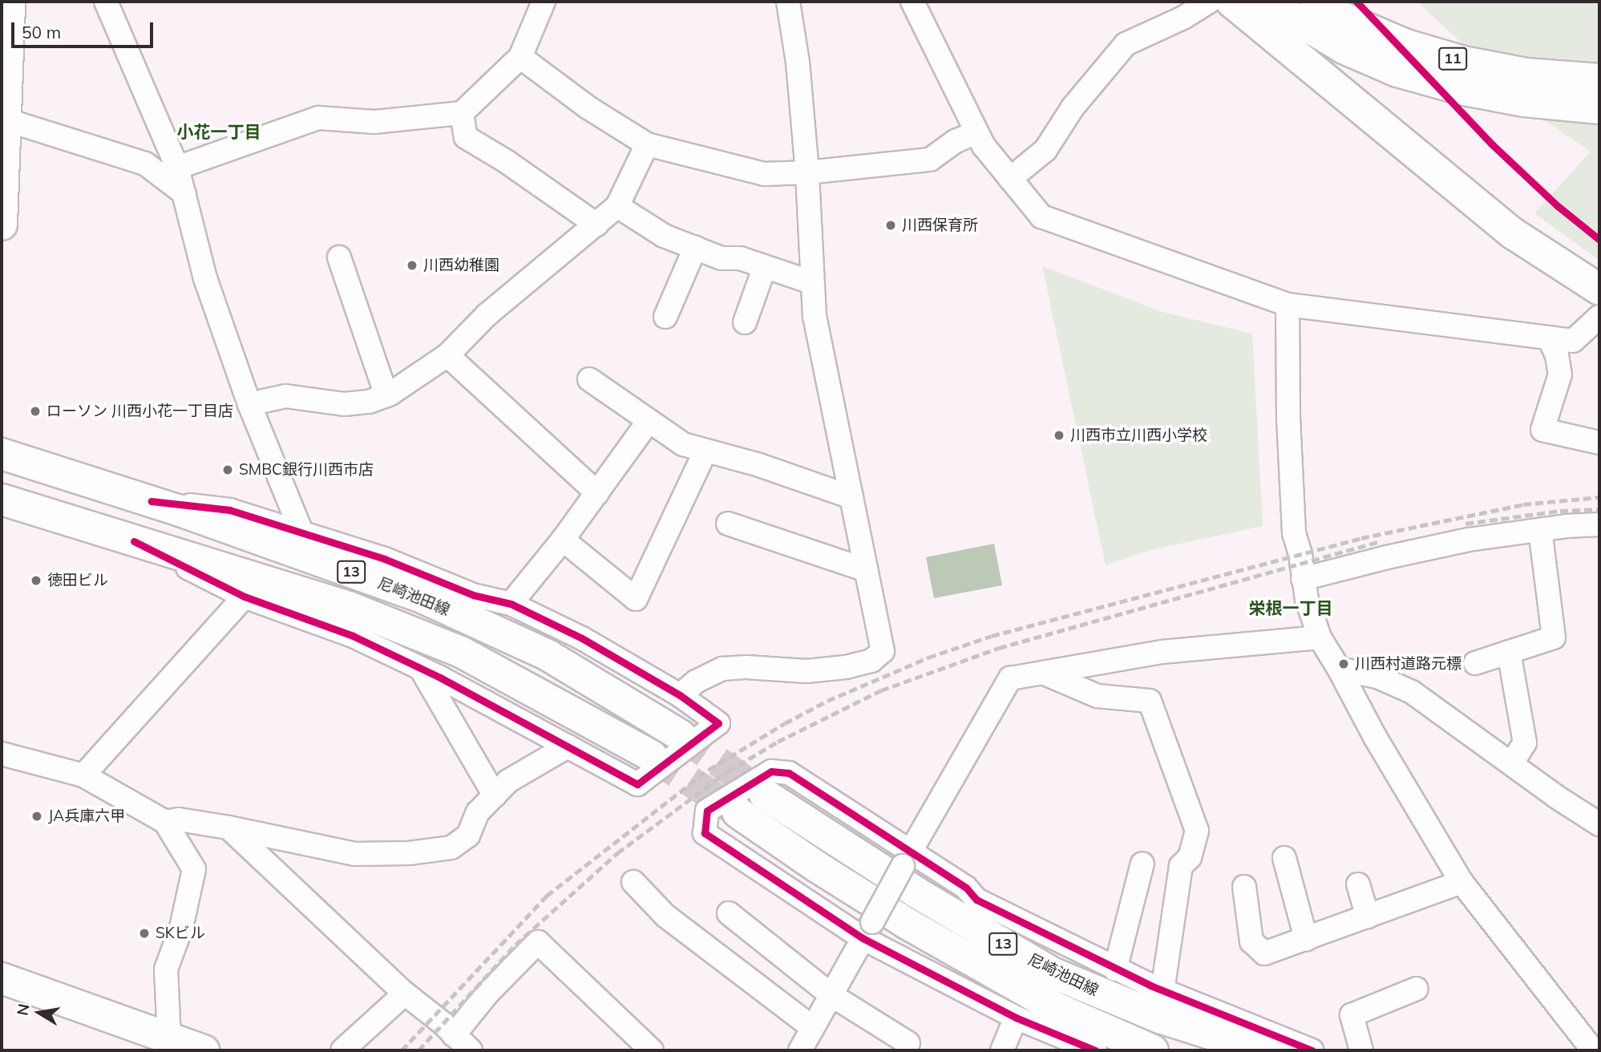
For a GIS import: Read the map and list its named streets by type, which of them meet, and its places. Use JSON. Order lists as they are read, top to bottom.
{
  "streets": {
    "main road": ["11", "13", "尼崎池田線"]
  },
  "districts": ["小花一丁目", "栄根一丁目"],
  "places": [
    "川西保育所",
    "川西幼稚園",
    "ローソン 川西小花一丁目店",
    "川西市立川西小学校",
    "SMBC銀行川西市店",
    "徳田ビル",
    "川西村道路元標",
    "JA兵庫六甲",
    "SKビル"
  ],
  "scale_bar": "50 m",
  "north": "left"
}
